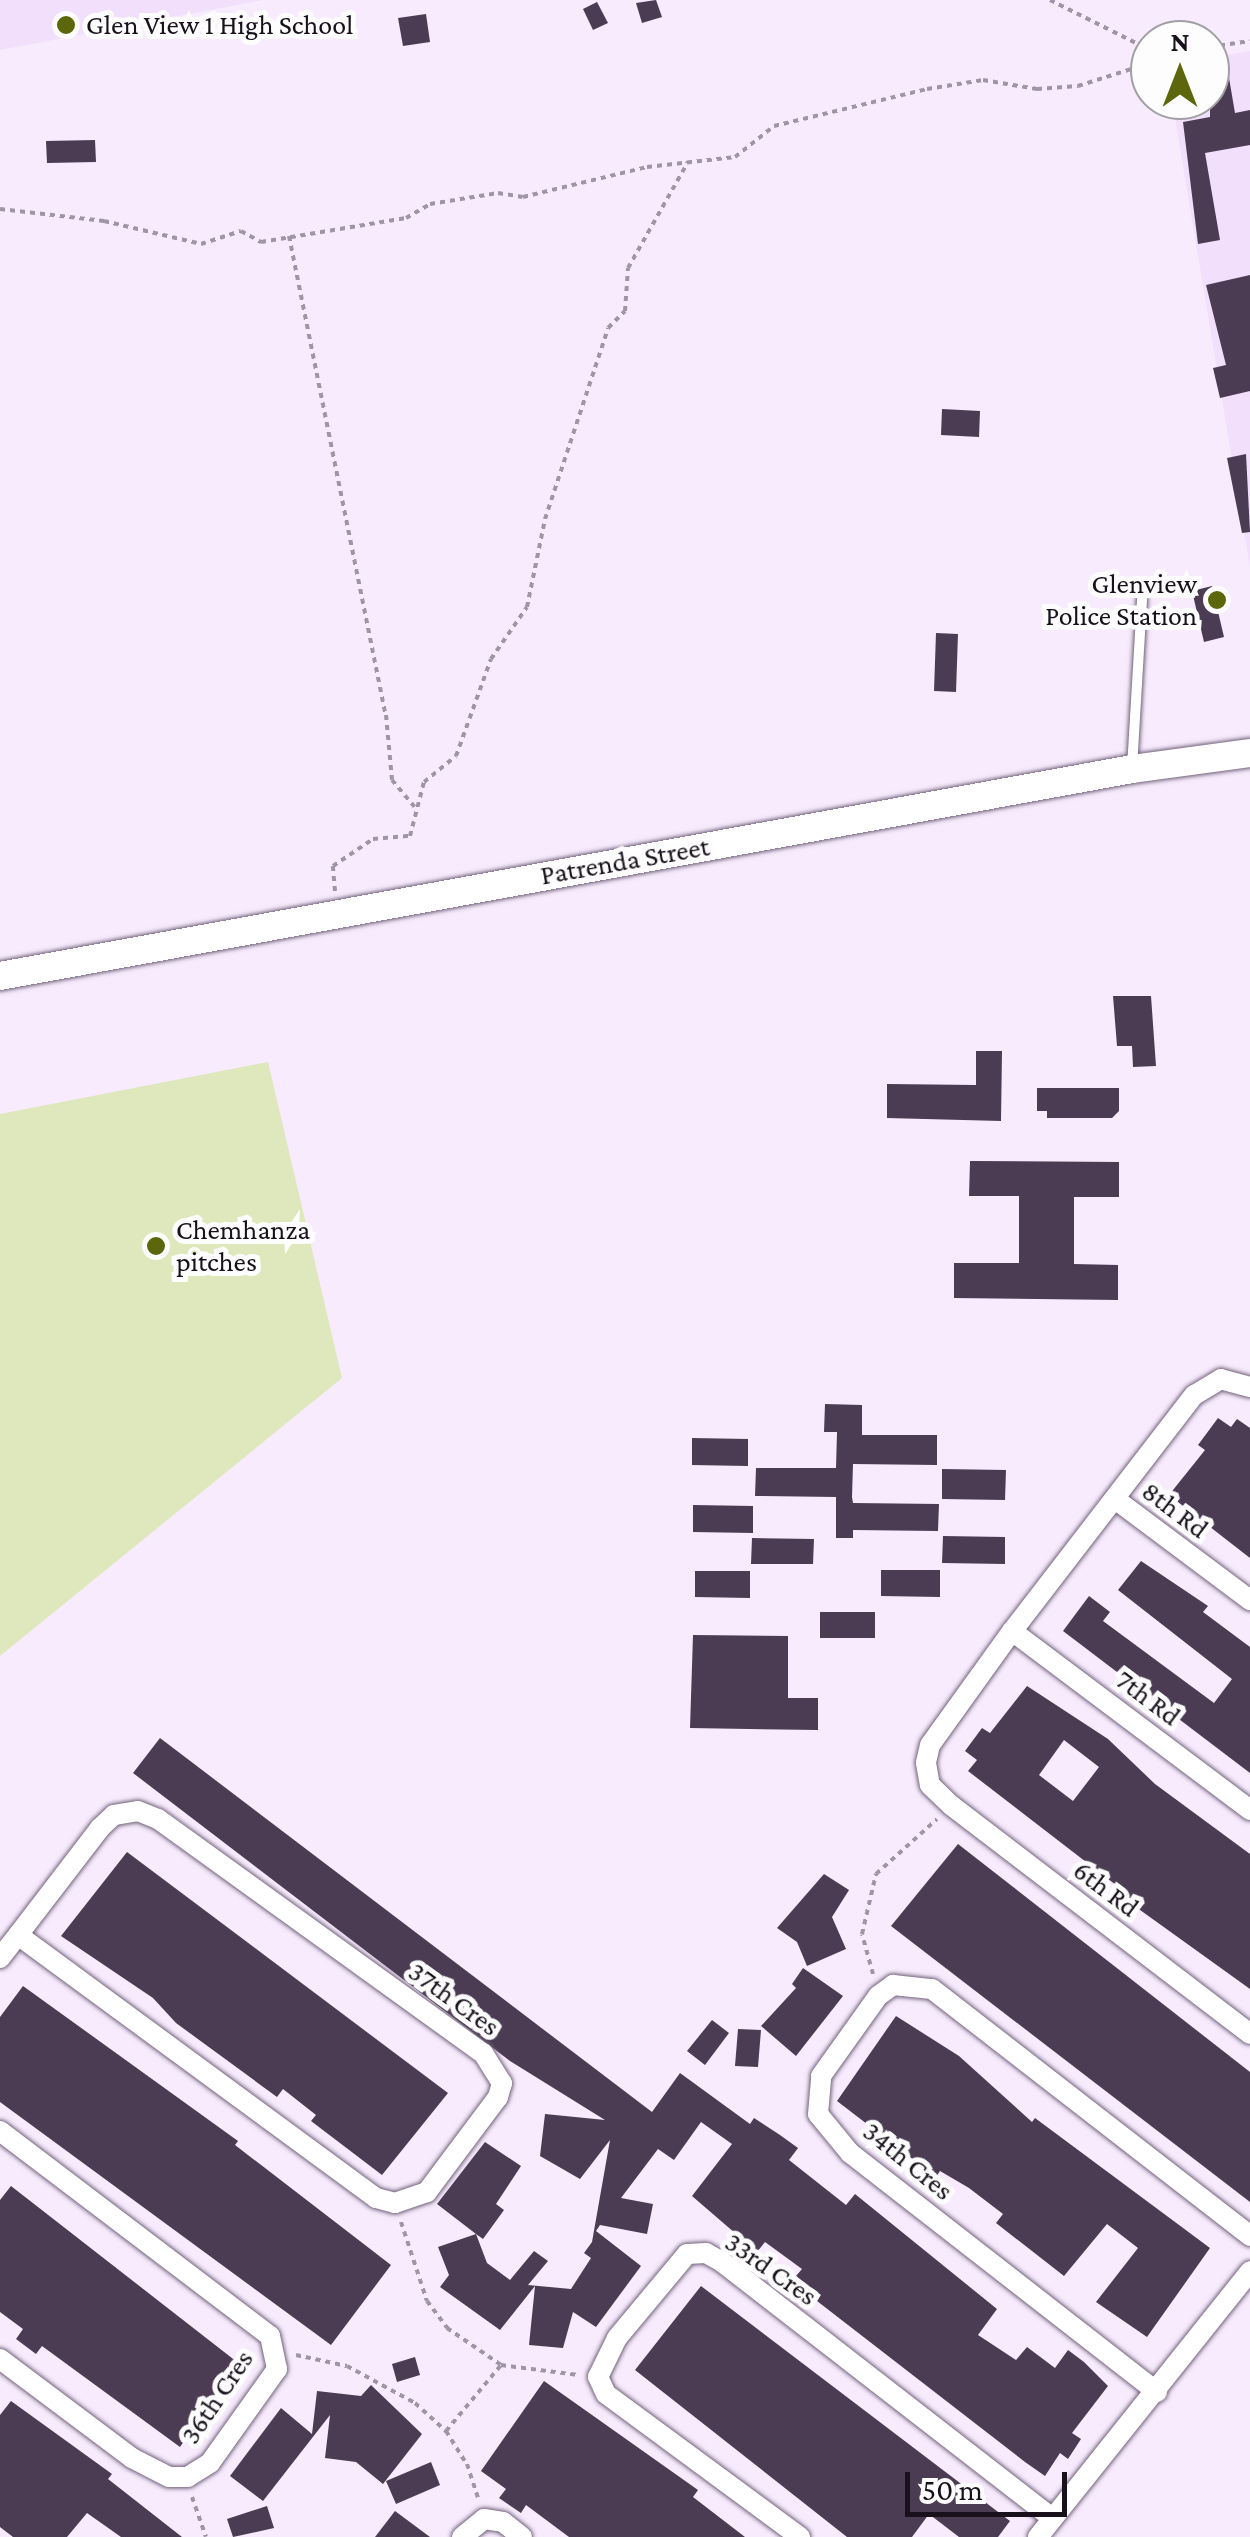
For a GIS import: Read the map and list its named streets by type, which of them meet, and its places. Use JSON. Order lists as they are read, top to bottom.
{
  "streets": {
    "street": [
      "Patrenda Street",
      "8th Rd",
      "7th Rd",
      "6th Rd",
      "37th Cres",
      "34th Cres",
      "33rd Cres",
      "36th Cres"
    ]
  },
  "crossings": [
    ["7th Rd", "6th Rd"]
  ],
  "places": ["Glen View 1 High School", "Glenview Police Station", "Chemhanza pitches"],
  "scale_bar": "50 m",
  "north": "top"
}
